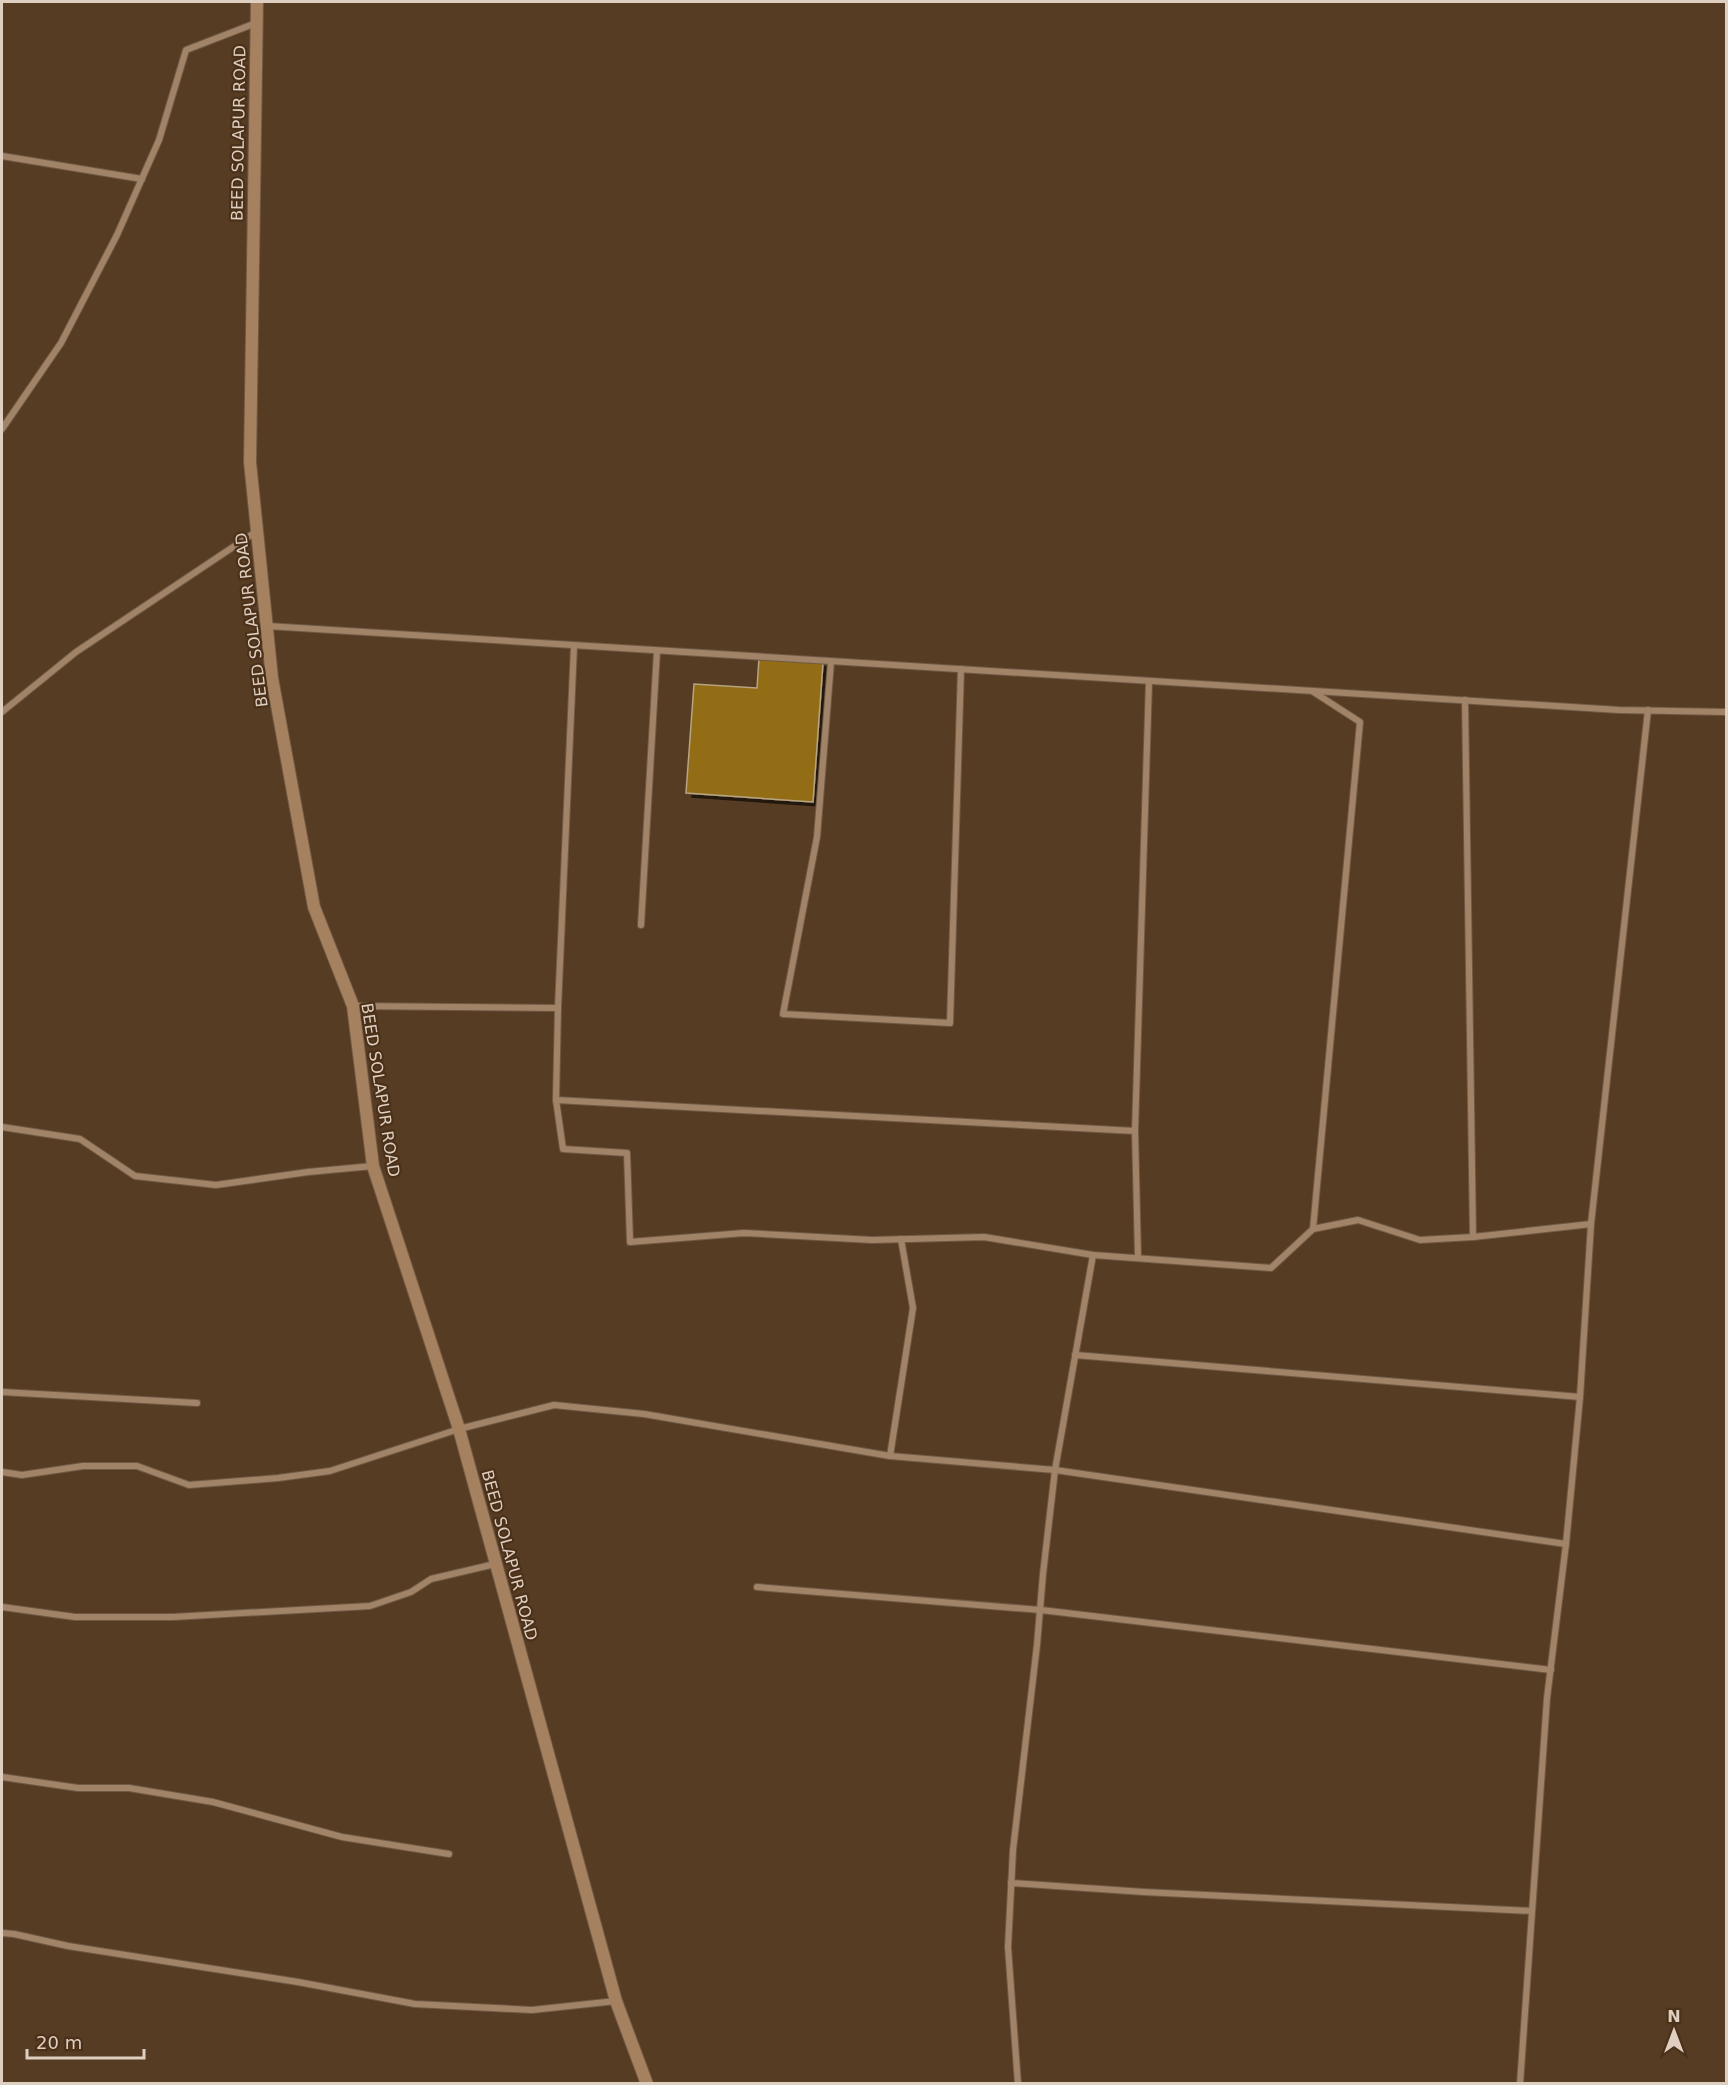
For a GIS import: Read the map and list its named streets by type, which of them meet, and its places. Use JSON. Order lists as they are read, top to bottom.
{
  "streets": {
    "main road": ["BEED SOLAPUR ROAD"]
  },
  "scale_bar": "20 m",
  "north": "top"
}
